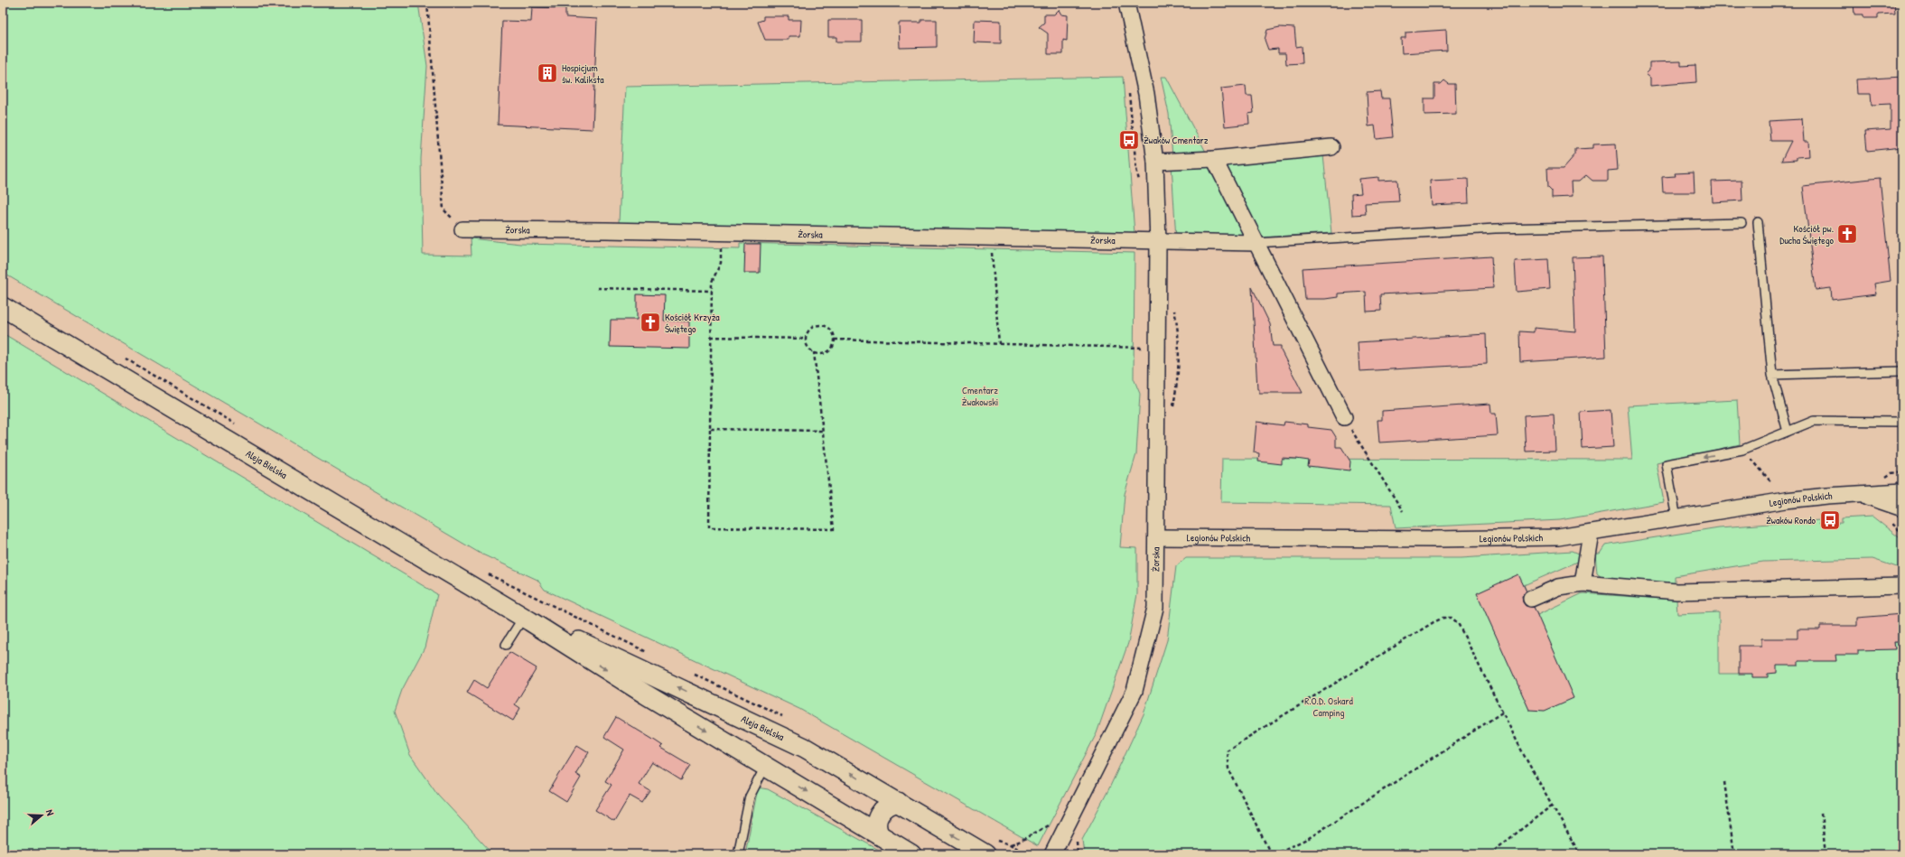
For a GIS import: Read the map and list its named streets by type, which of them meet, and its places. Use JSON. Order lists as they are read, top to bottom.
{
  "streets": {
    "street": ["Żorska", "Aleja Bielska", "Legionów Polskich"]
  },
  "crossings": [
    ["Żorska", "Legionów Polskich"]
  ],
  "parks": ["Cmentarz Żwakowski", "R.O.D. Oskard Camping"],
  "places": {
    "building": ["Hospicjum św. Kaliksta"],
    "bus stop": ["Żwaków Cmentarz", "Żwaków Rondo"],
    "church": ["Kościół pw. Ducha Świętego", "Kościół Krzyża Świętego"]
  },
  "north": "right"
}
